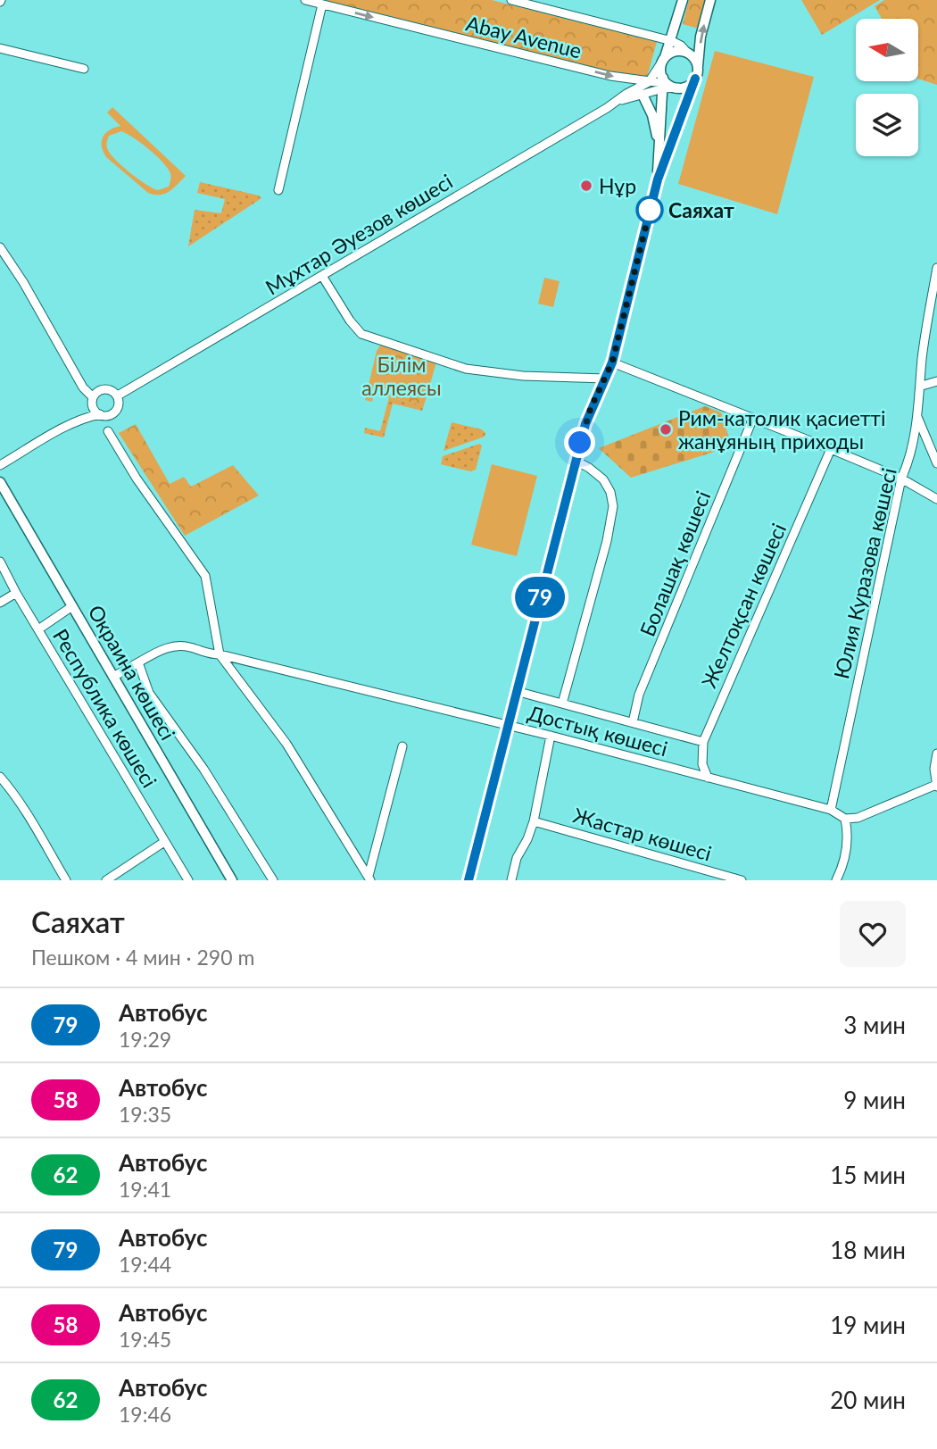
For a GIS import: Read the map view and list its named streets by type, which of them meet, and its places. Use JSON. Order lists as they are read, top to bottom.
{
  "streets": {
    "main road": ["Окраина көшесі"],
    "street": [
      "Abay Avenue",
      "Мұхтар Әуезов көшесі",
      "Болашақ көшесі",
      "Юлия Куразова көшесі",
      "Желтоқсан көшесі",
      "Республика көшесі",
      "Достық көшесі",
      "Жастар көшесі"
    ]
  },
  "crossings": [
    ["Abay Avenue", "Мұхтар Әуезов көшесі"],
    ["Юлия Куразова көшесі", "Достық көшесі"],
    ["Желтоқсан көшесі", "Достық көшесі"],
    ["Окраина көшесі", "Достық көшесі"]
  ],
  "parks": ["Білім аллеясы"],
  "places": ["Нұр", "Саяхат", "Рим-католик қасиетті жанұяның приходы"],
  "lines": ["bus line 79"],
  "north": "left",
  "page": {
    "on_map": "79",
    "heading": ["Саяхат", "Пешком · 4 мин · 290 m"],
    "list": [
      {
        "mark": "79",
        "name": "Автобус",
        "note": "19:29",
        "value": "3 мин"
      },
      {
        "mark": "58",
        "name": "Автобус",
        "note": "19:35",
        "value": "9 мин"
      },
      {
        "mark": "62",
        "name": "Автобус",
        "note": "19:41",
        "value": "15 мин"
      },
      {
        "mark": "79",
        "name": "Автобус",
        "note": "19:44",
        "value": "18 мин"
      },
      {
        "mark": "58",
        "name": "Автобус",
        "note": "19:45",
        "value": "19 мин"
      },
      {
        "mark": "62",
        "name": "Автобус",
        "note": "19:46",
        "value": "20 мин"
      }
    ]
  }
}
